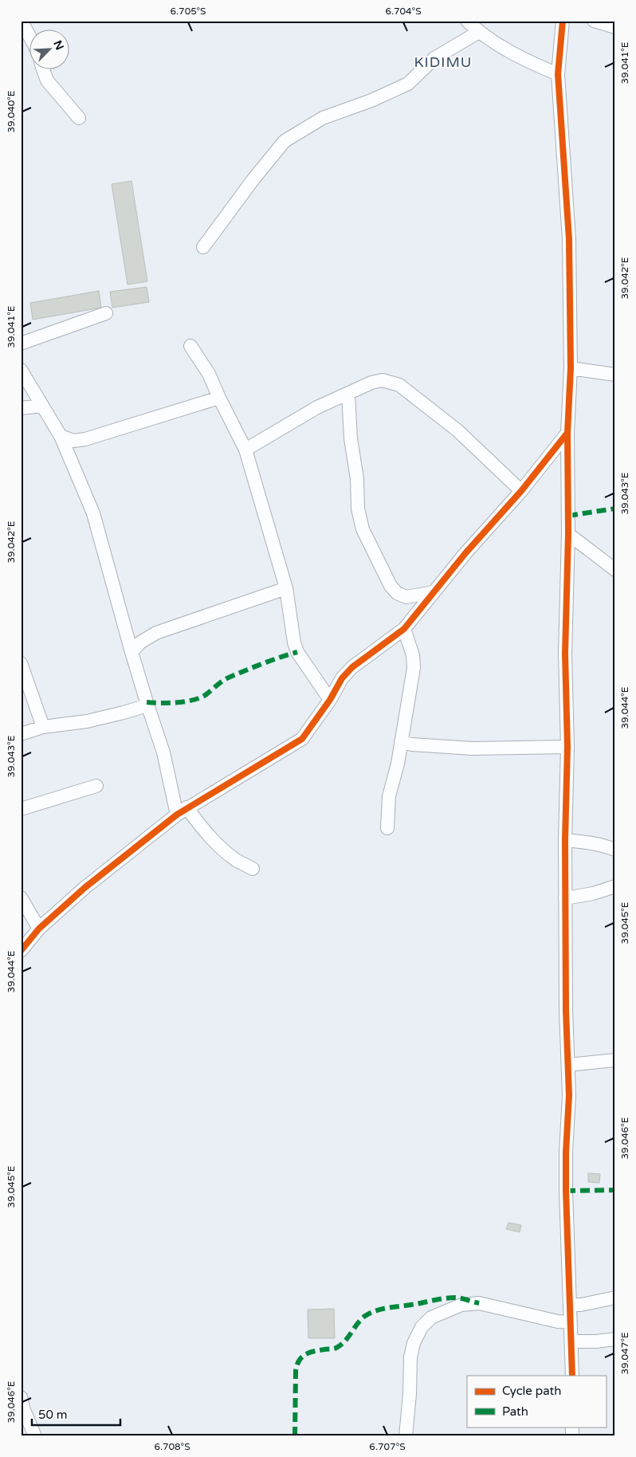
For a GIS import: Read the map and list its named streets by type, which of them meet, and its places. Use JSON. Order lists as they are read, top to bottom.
{
  "districts": ["KIDIMU"],
  "legend": ["Cycle path", "Path"],
  "scale_bar": "50 m",
  "north": "top right",
  "coordinates": [
    "6.705°S",
    "6.704°S",
    "39.041°E",
    "39.040°E",
    "39.042°E",
    "39.043°E",
    "39.044°E",
    "39.045°E",
    "39.046°E",
    "39.047°E",
    "6.708°S",
    "6.707°S"
  ]
}
